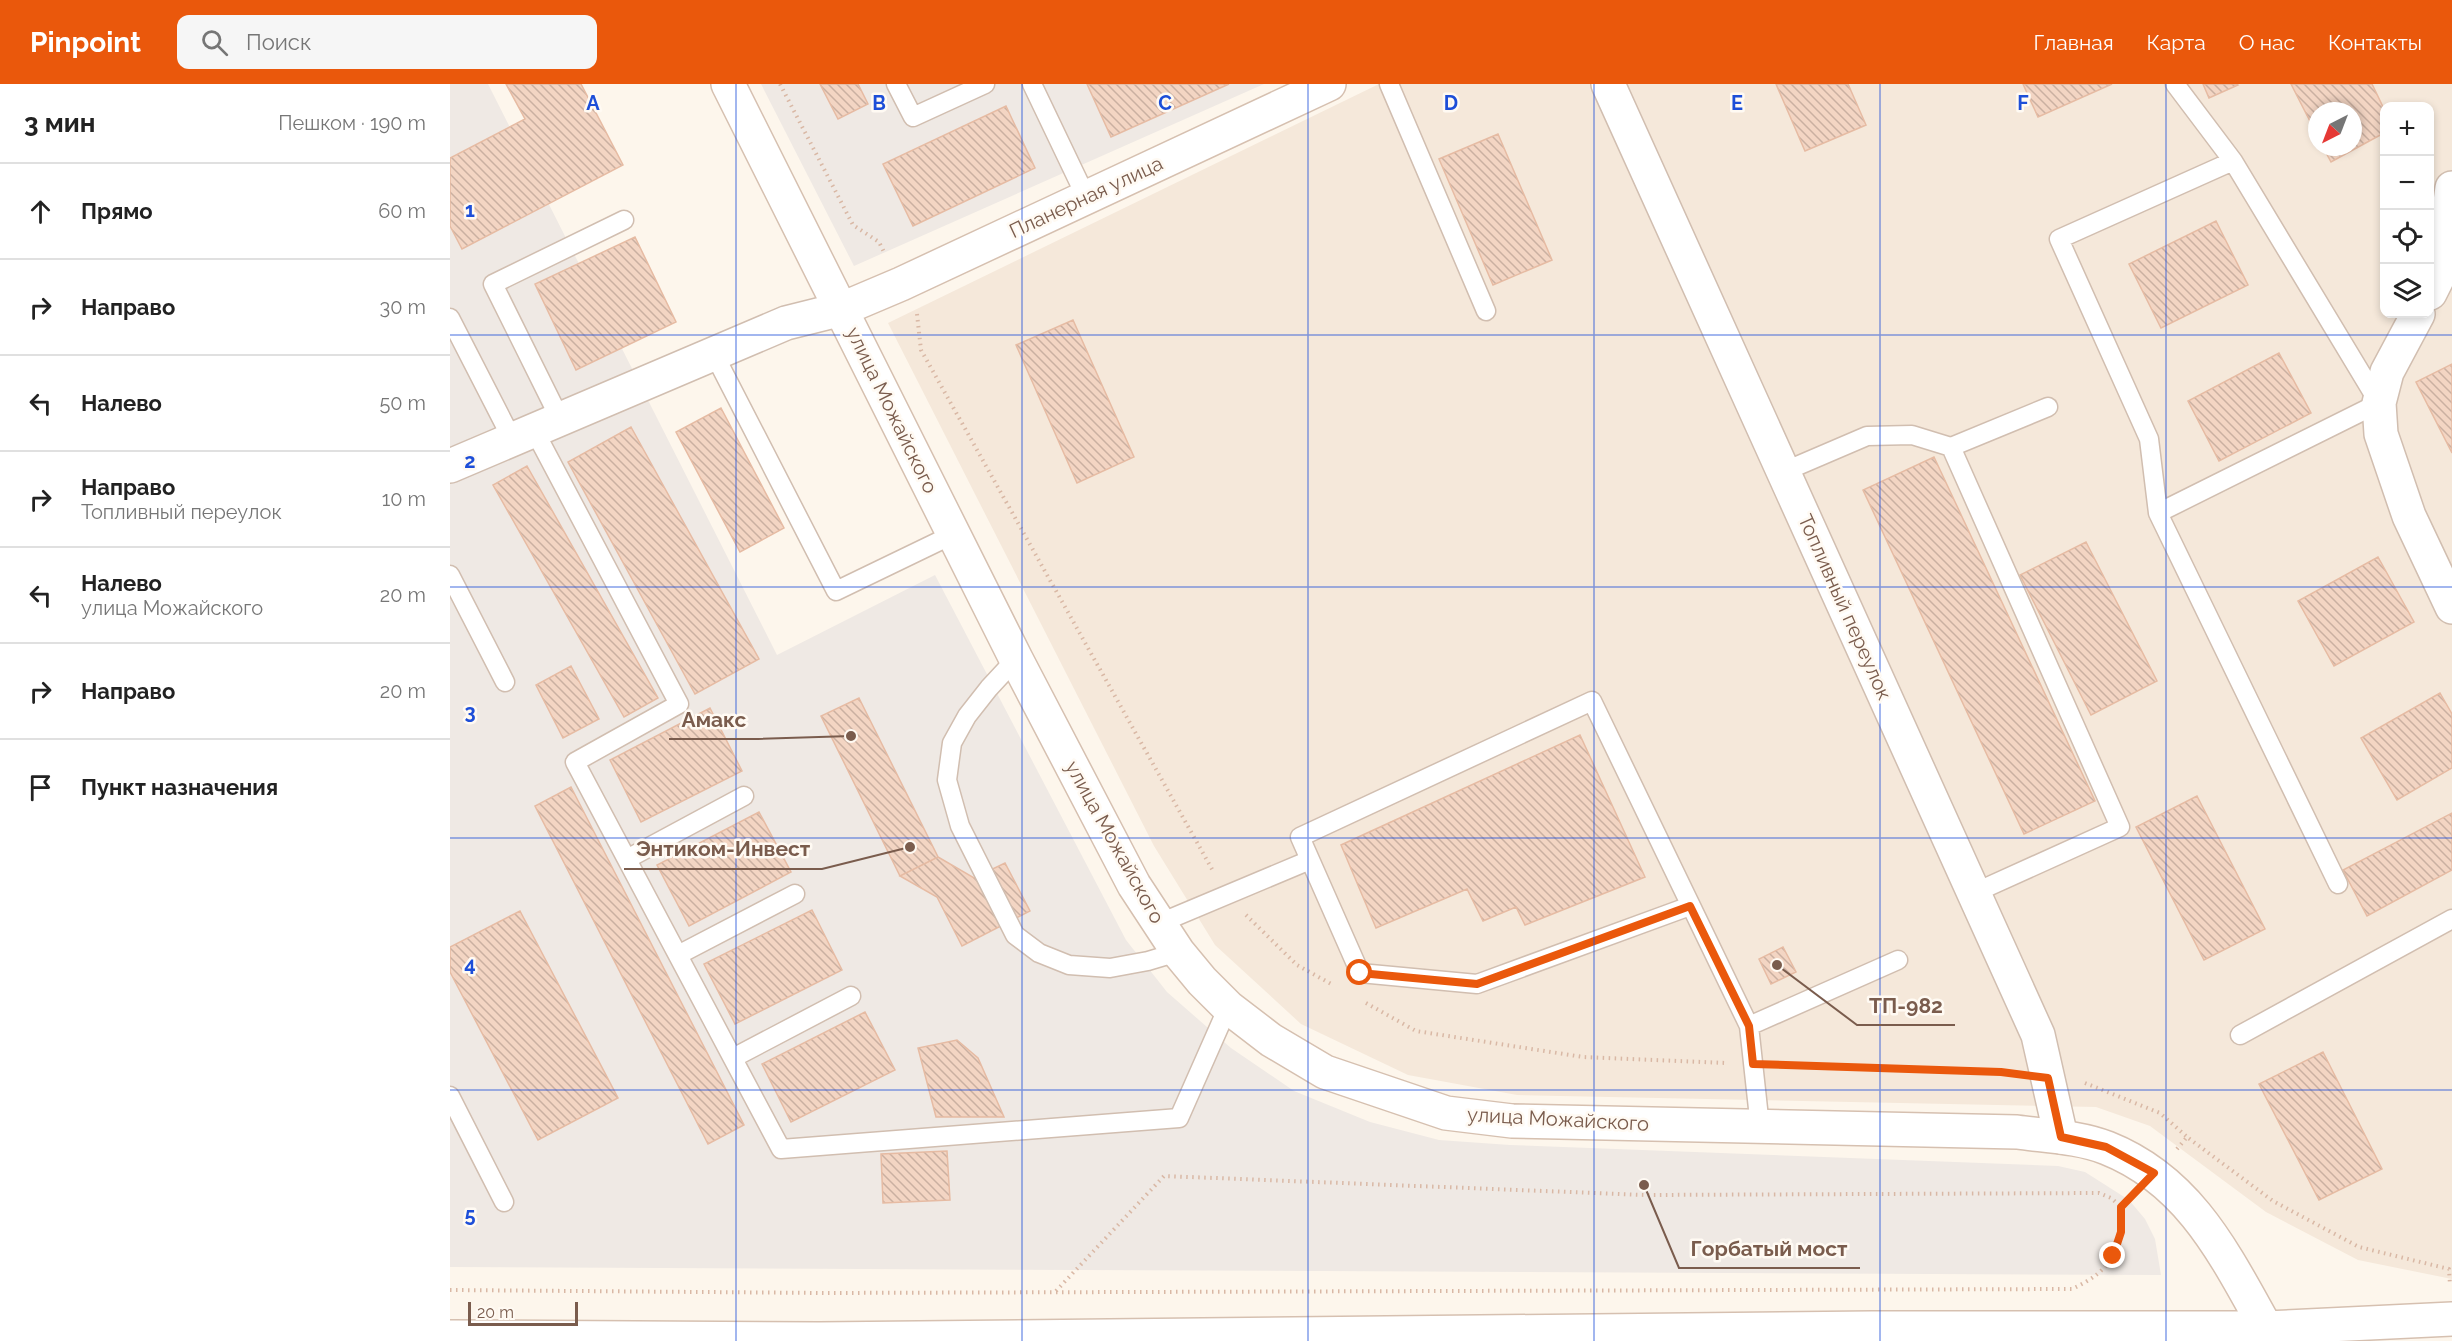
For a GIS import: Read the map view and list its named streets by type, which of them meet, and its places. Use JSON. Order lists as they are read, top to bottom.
{
  "streets": {
    "main road": ["Планерная улица", "улица Можайского", "Топливный переулок"]
  },
  "crossings": [
    ["Планерная улица", "улица Можайского"],
    ["улица Можайского", "Топливный переулок"]
  ],
  "places": [
    "Амакс",
    "Энтиком-Инвест",
    "ТП-982",
    "Горбатый мост"
  ],
  "scale_bar": "20 m",
  "north": "bottom left",
  "page": {
    "header": "Pinpoint",
    "search": "Поиск",
    "nav": [
      "Главная",
      "Карта",
      "О нас",
      "Контакты"
    ],
    "heading": ["3 мин", "Пешком · 190 m"],
    "map_buttons": ["+", "−"],
    "list": [
      ["Прямо", "60 m"],
      ["Направо", "30 m"],
      ["Налево", "50 m"],
      ["Направо", "Топливный переулок", "10 m"],
      ["Налево", "улица Можайского", "20 m"],
      ["Направо", "20 m"],
      "Пункт назначения"
    ],
    "scale": "20 m"
  },
  "grid": {
    "columns": [
      "A",
      "B",
      "C",
      "D",
      "E",
      "F"
    ],
    "rows": [
      "1",
      "2",
      "3",
      "4",
      "5"
    ]
  }
}
